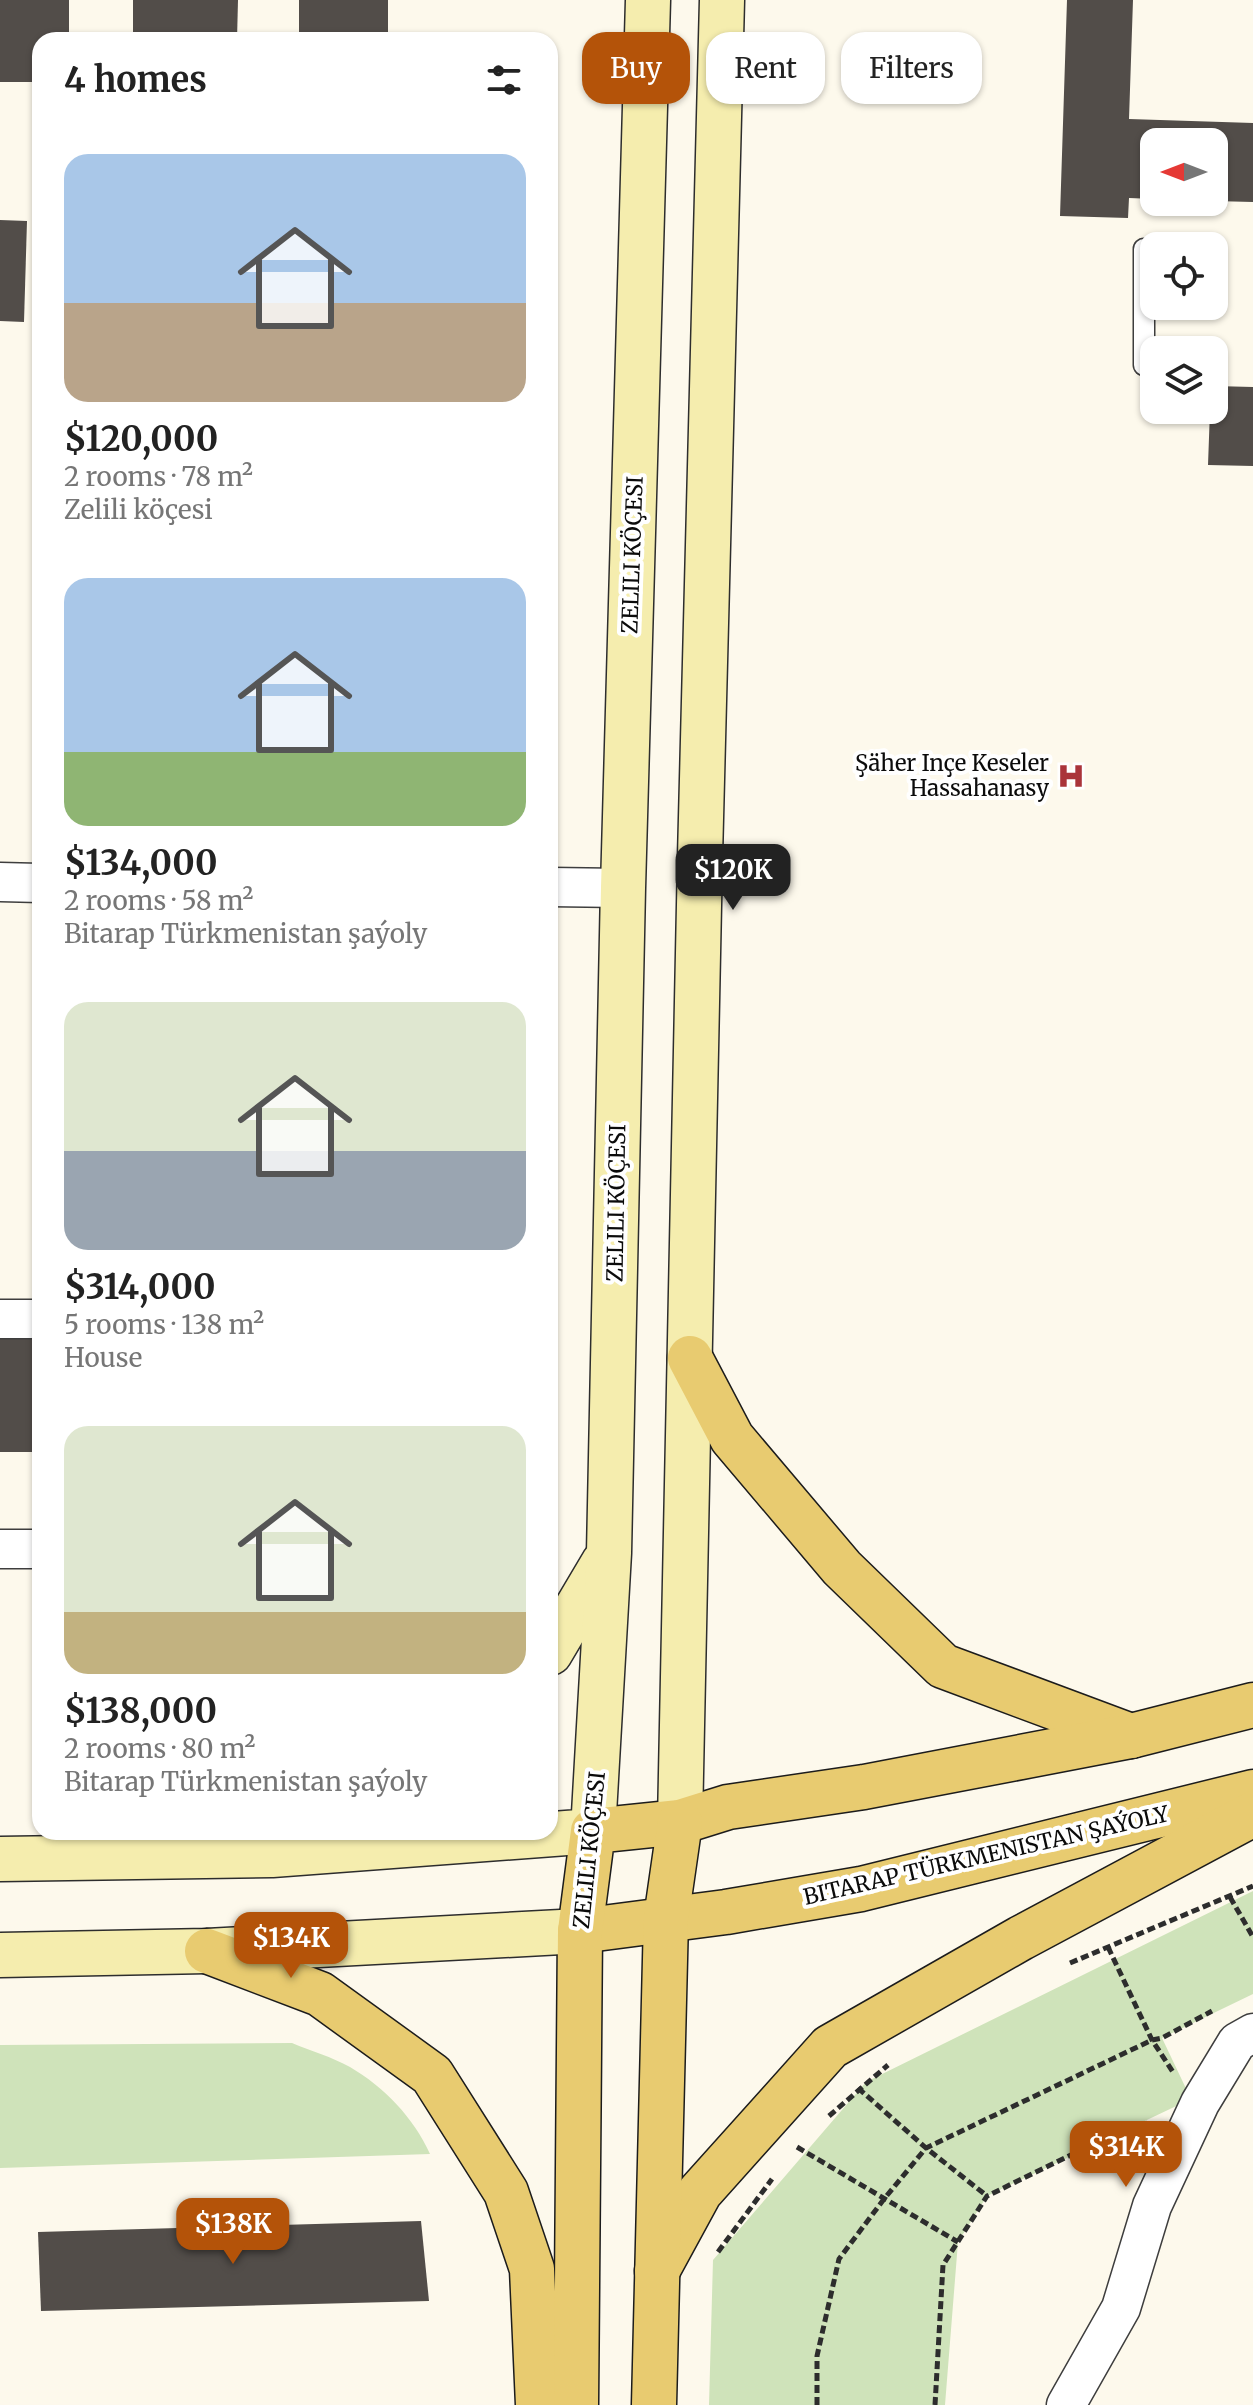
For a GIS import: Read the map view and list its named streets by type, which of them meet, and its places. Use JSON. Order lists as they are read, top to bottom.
{
  "streets": {
    "main road": ["ZELILI KÖÇESI", "BITARAP TÜRKMENISTAN ŞAÝOLY"]
  },
  "crossings": [
    ["ZELILI KÖÇESI", "BITARAP TÜRKMENISTAN ŞAÝOLY"]
  ],
  "places": {
    "hospital": ["Şäher Inçe Keseler Hassahanasy"]
  },
  "north": "left",
  "page": {
    "chip": ["Buy", "Rent", "Filters"],
    "heading": "4 homes",
    "list": [
      {
        "name": "$120,000",
        "note": "2 rooms · 78 m² · Zelili köçesi"
      },
      {
        "name": "$134,000",
        "note": "2 rooms · 58 m² · Bitarap Türkmenistan şaýoly"
      },
      {
        "name": "$314,000",
        "note": "5 rooms · 138 m² · House"
      },
      {
        "name": "$138,000",
        "note": "2 rooms · 80 m² · Bitarap Türkmenistan şaýoly"
      }
    ],
    "price": [
      "$120K",
      "$134K",
      "$314K",
      "$138K"
    ]
  }
}
